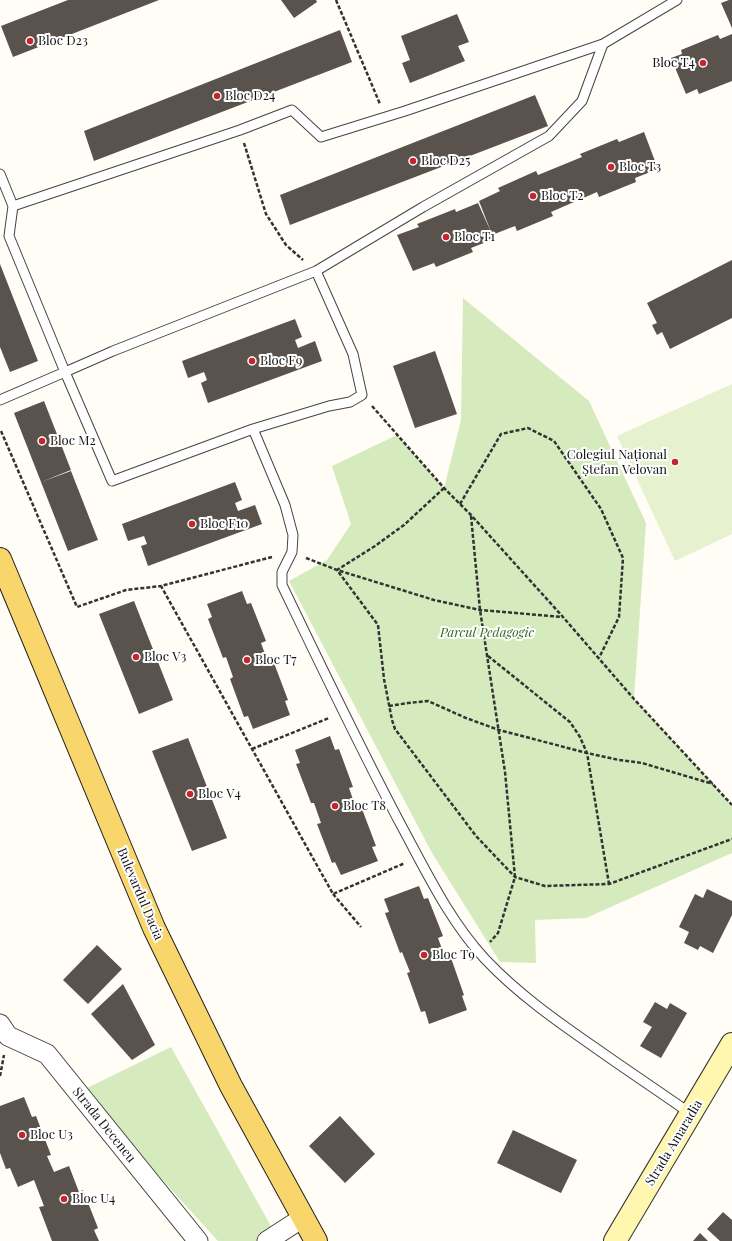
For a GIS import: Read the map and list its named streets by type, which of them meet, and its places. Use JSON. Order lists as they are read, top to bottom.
{
  "streets": {
    "main road": ["Bulevardul Dacia", "Strada Amaradia"],
    "street": ["Strada Deceneu"]
  },
  "parks": ["Parcul Pedagogic"],
  "places": [
    "Bloc D23",
    "Bloc T4",
    "Bloc D24",
    "Bloc D25",
    "Bloc T3",
    "Bloc T2",
    "Bloc T1",
    "Bloc F9",
    "Bloc M2",
    "Colegiul Național Ștefan Velovan",
    "Bloc F10",
    "Bloc V3",
    "Bloc T7",
    "Bloc V4",
    "Bloc T8",
    "Bloc T9",
    "Bloc U3",
    "Bloc U4"
  ]
}
